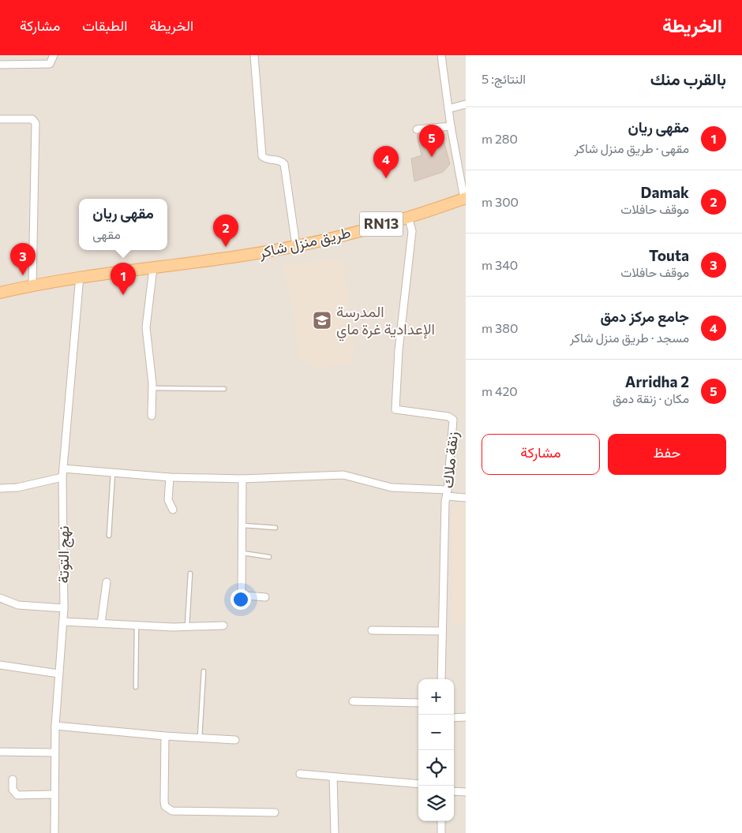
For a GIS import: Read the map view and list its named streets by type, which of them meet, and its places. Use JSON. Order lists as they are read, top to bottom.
{
  "streets": {
    "main road": ["RN13", "طريق منزل شاكر"],
    "street": ["زنقة ملاك", "نهج التوتة"]
  },
  "crossings": [
    ["طريق منزل شاكر", "زنقة ملاك"],
    ["طريق منزل شاكر", "نهج التوتة"]
  ],
  "places": {
    "school or university": ["المدرسة الإعدادية غرة ماي"]
  },
  "page": {
    "header": "الخريطة",
    "nav": ["الخريطة", "الطبقات", "مشاركة"],
    "heading": ["بالقرب منك", "النتائج: 5"],
    "list": [
      {
        "mark": "1",
        "name": "مقهى ريان",
        "note": "مقهى · طريق منزل شاكر",
        "value": "280 m"
      },
      {
        "mark": "2",
        "name": "Damak",
        "note": "موقف حافلات",
        "value": "300 m"
      },
      {
        "mark": "3",
        "name": "Touta",
        "note": "موقف حافلات",
        "value": "340 m"
      },
      {
        "mark": "4",
        "name": "جامع مركز دمق",
        "note": "مسجد · طريق منزل شاكر",
        "value": "380 m"
      },
      {
        "mark": "5",
        "name": "Arridha 2",
        "note": "مكان · زنقة دمق",
        "value": "420 m"
      }
    ],
    "pins": [
      "5",
      "4",
      "2",
      "3",
      "1"
    ],
    "popup": ["مقهى ريان", "مقهى"],
    "buttons": ["حفظ", "مشاركة"],
    "map_buttons": ["+", "−"]
  }
}
